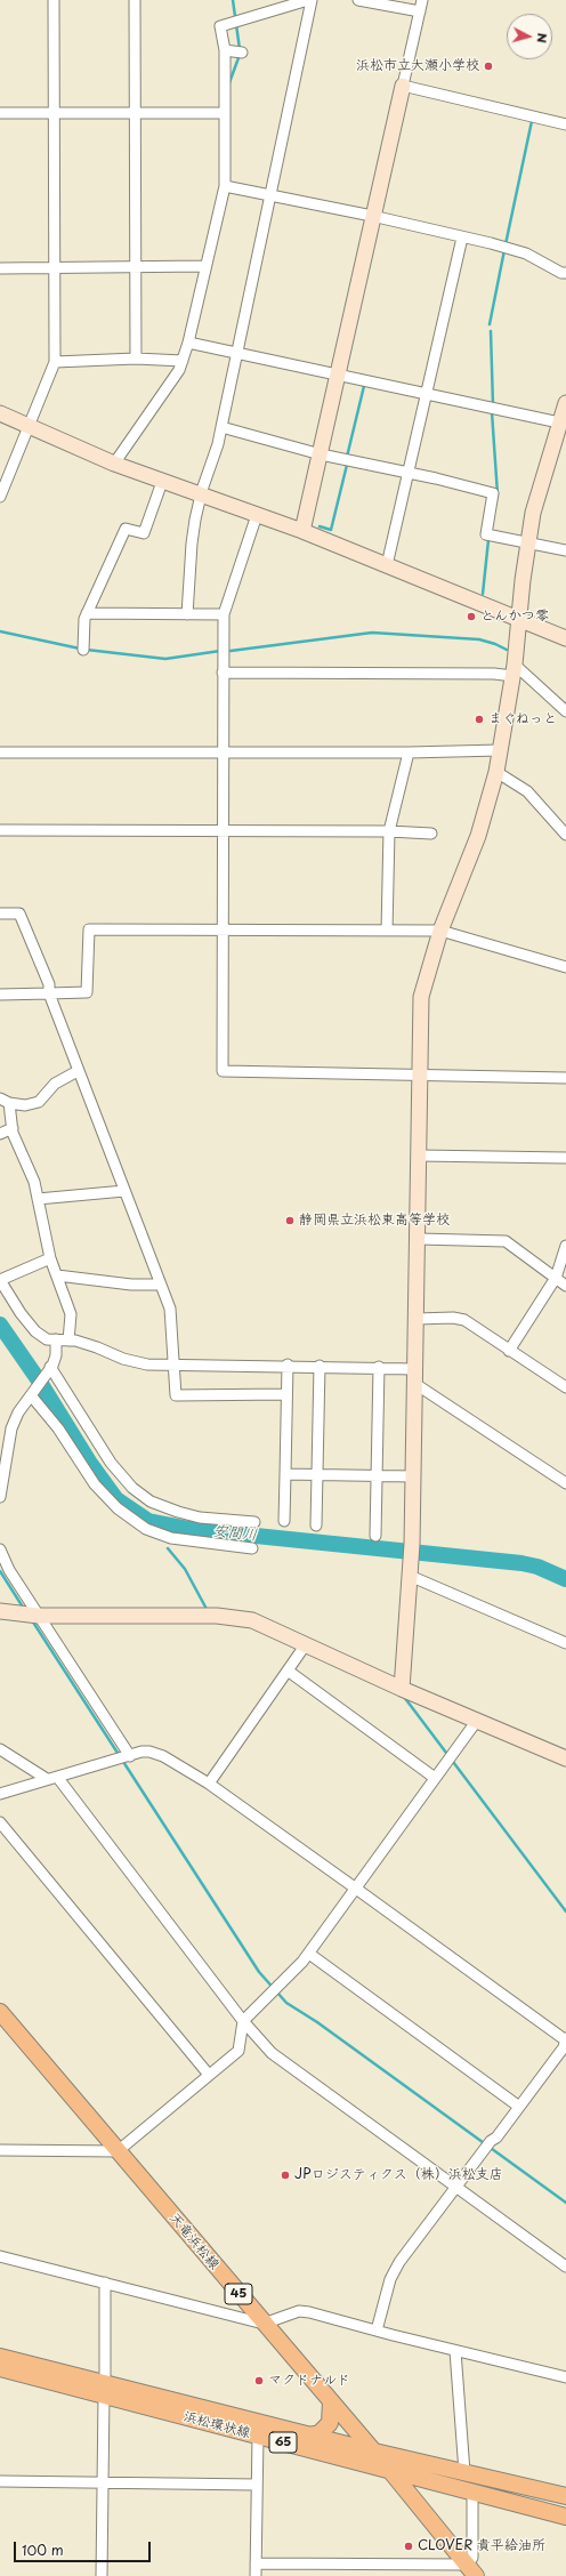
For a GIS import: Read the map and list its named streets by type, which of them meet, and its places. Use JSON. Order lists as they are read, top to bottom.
{
  "streets": {
    "main road": [
      "天竜浜松線",
      "45",
      "浜松環状線",
      "65"
    ]
  },
  "crossings": [
    ["天竜浜松線", "浜松環状線"]
  ],
  "water": ["安間川"],
  "places": [
    "浜松市立大瀬小学校",
    "とんかつ零",
    "まぐねっと",
    "静岡県立浜松東高等学校",
    "JPロジスティクス（株）浜松支店",
    "マクドナルド",
    "CLOVER 貴平給油所"
  ],
  "scale_bar": "100 m",
  "north": "right"
}
